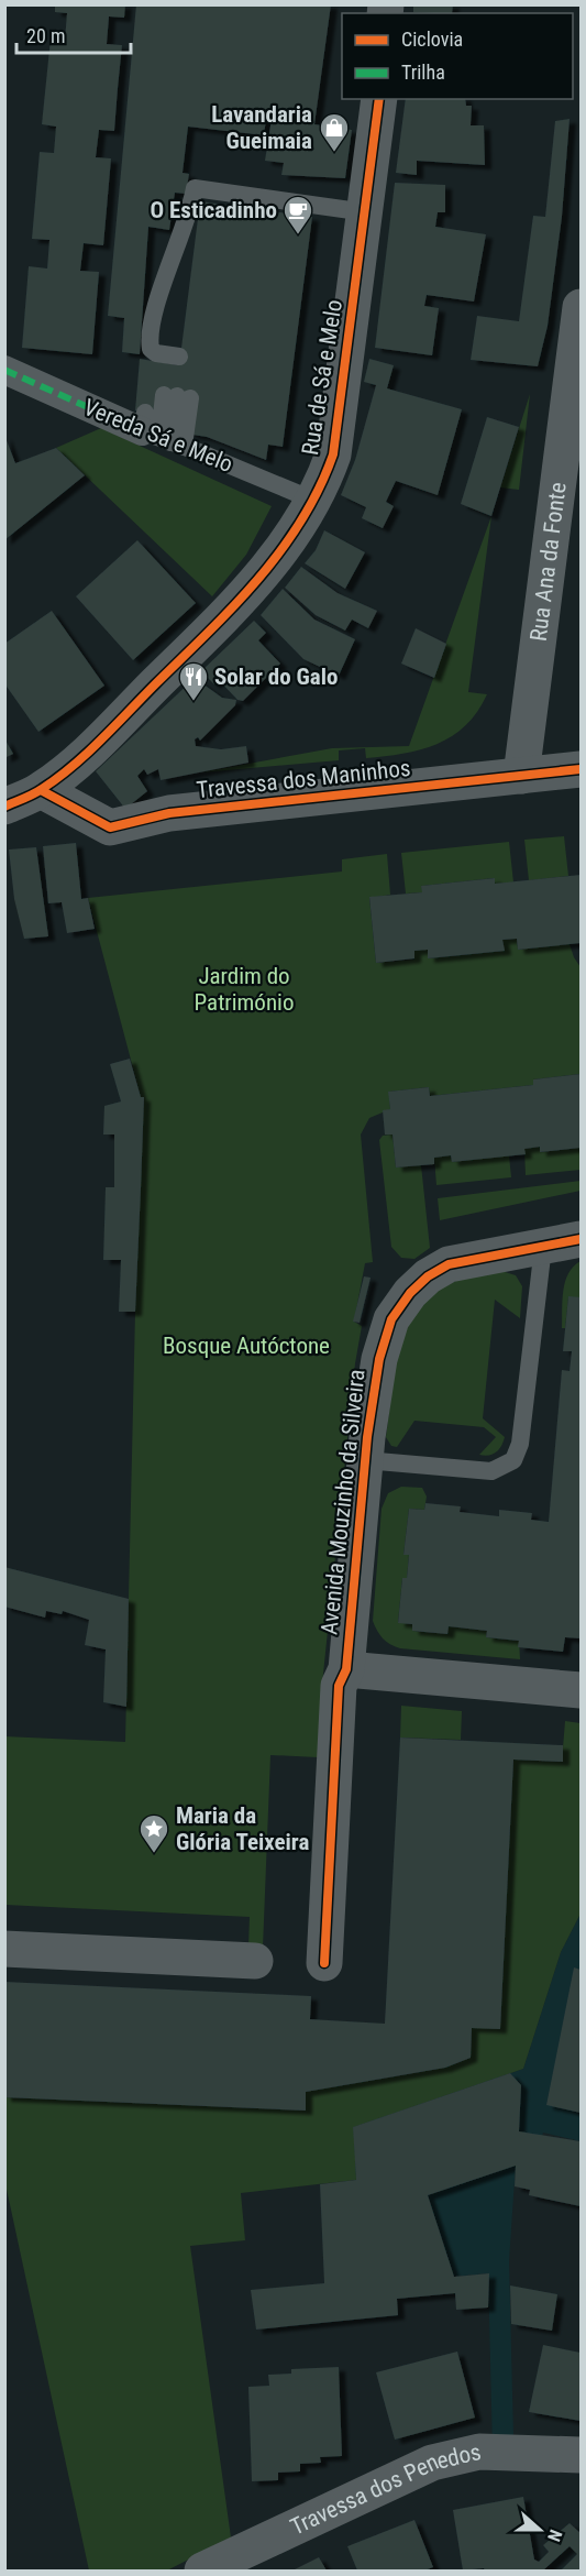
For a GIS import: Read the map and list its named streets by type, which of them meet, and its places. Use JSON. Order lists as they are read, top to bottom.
{
  "streets": {
    "street": [
      "Rua de Sá e Melo",
      "Vereda Sá e Melo",
      "Rua Ana da Fonte",
      "Travessa dos Maninhos",
      "Avenida Mouzinho da Silveira",
      "Travessa dos Penedos"
    ]
  },
  "crossings": [
    ["Rua de Sá e Melo", "Vereda Sá e Melo"],
    ["Rua de Sá e Melo", "Travessa dos Maninhos"],
    ["Rua Ana da Fonte", "Travessa dos Maninhos"]
  ],
  "parks": ["Jardim do Património", "Bosque Autóctone"],
  "places": {
    "shop": ["Lavandaria Gueimaia"],
    "cafe": ["O Esticadinho"],
    "restaurant": ["Solar do Galo"],
    "place": ["Maria da Glória Teixeira"]
  },
  "legend": ["Ciclovia", "Trilha"],
  "scale_bar": "20 m",
  "north": "right"
}
